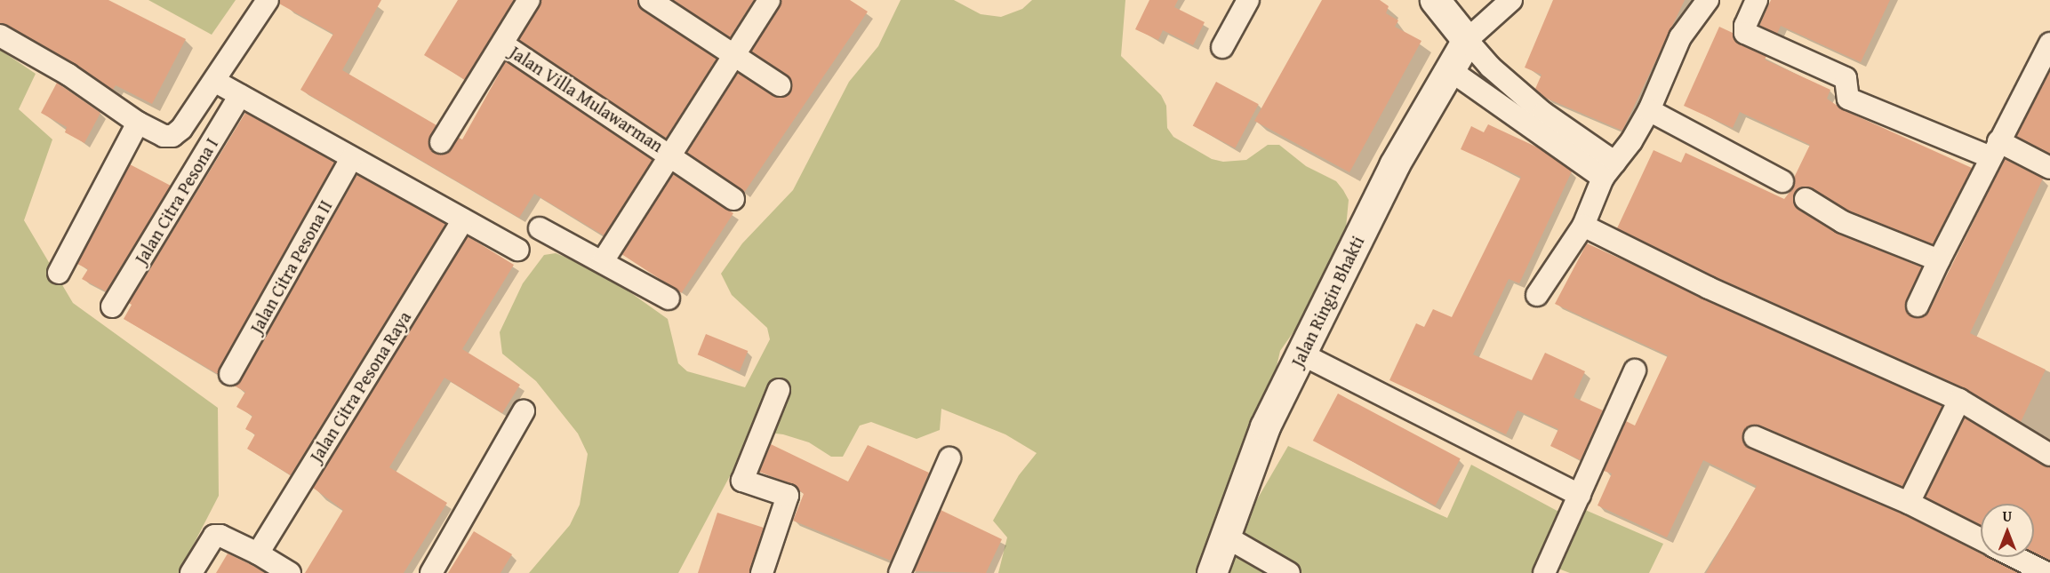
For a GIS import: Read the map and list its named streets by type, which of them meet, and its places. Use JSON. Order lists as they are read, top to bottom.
{
  "streets": {
    "street": [
      "Jalan Villa Mulawarman",
      "Jalan Citra Pesona I",
      "Jalan Citra Pesona II",
      "Jalan Ringin Bhakti",
      "Jalan Citra Pesona Raya"
    ]
  },
  "north": "top"
}
